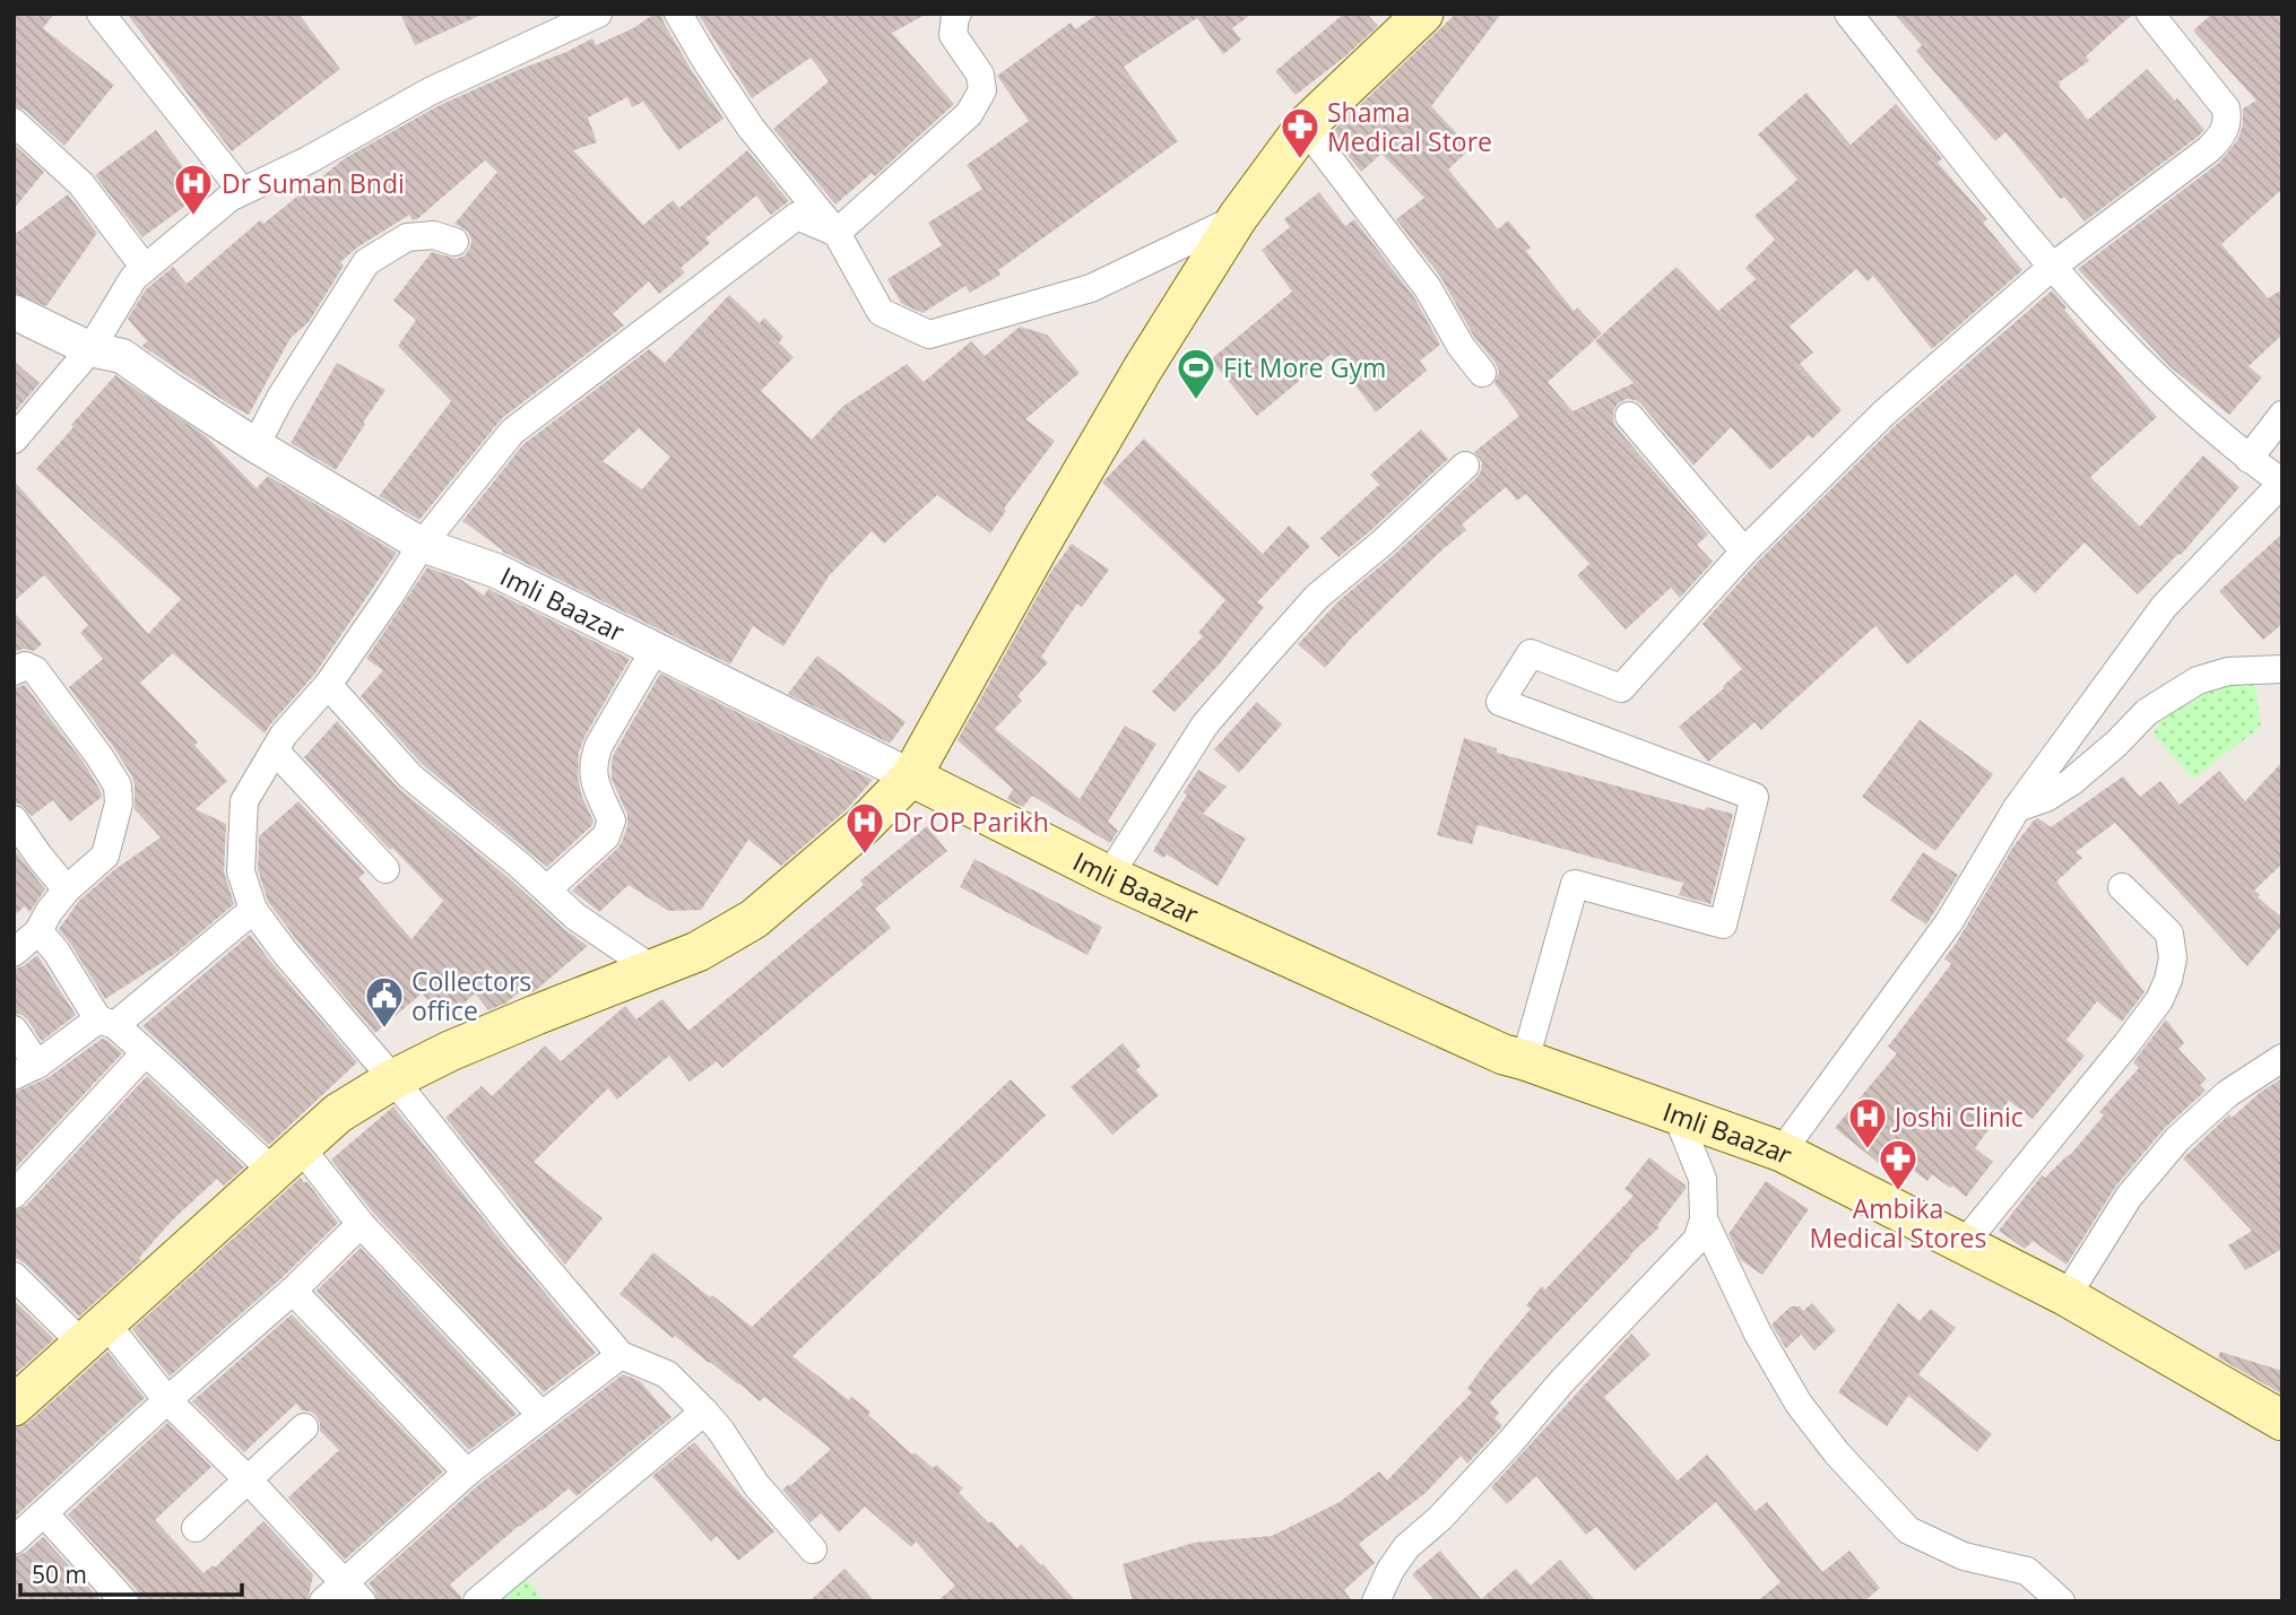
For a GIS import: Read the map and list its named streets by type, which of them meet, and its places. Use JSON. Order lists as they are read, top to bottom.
{
  "streets": {
    "main road": ["Imli Baazar"]
  },
  "places": {
    "pharmacy": ["Shama Medical Store", "Ambika Medical Stores"],
    "hospital": ["Dr Suman Bndi", "Dr OP Parikh", "Joshi Clinic"],
    "sports": ["Fit More Gym"],
    "public building": ["Collectors office"]
  },
  "scale_bar": "50 m"
}
